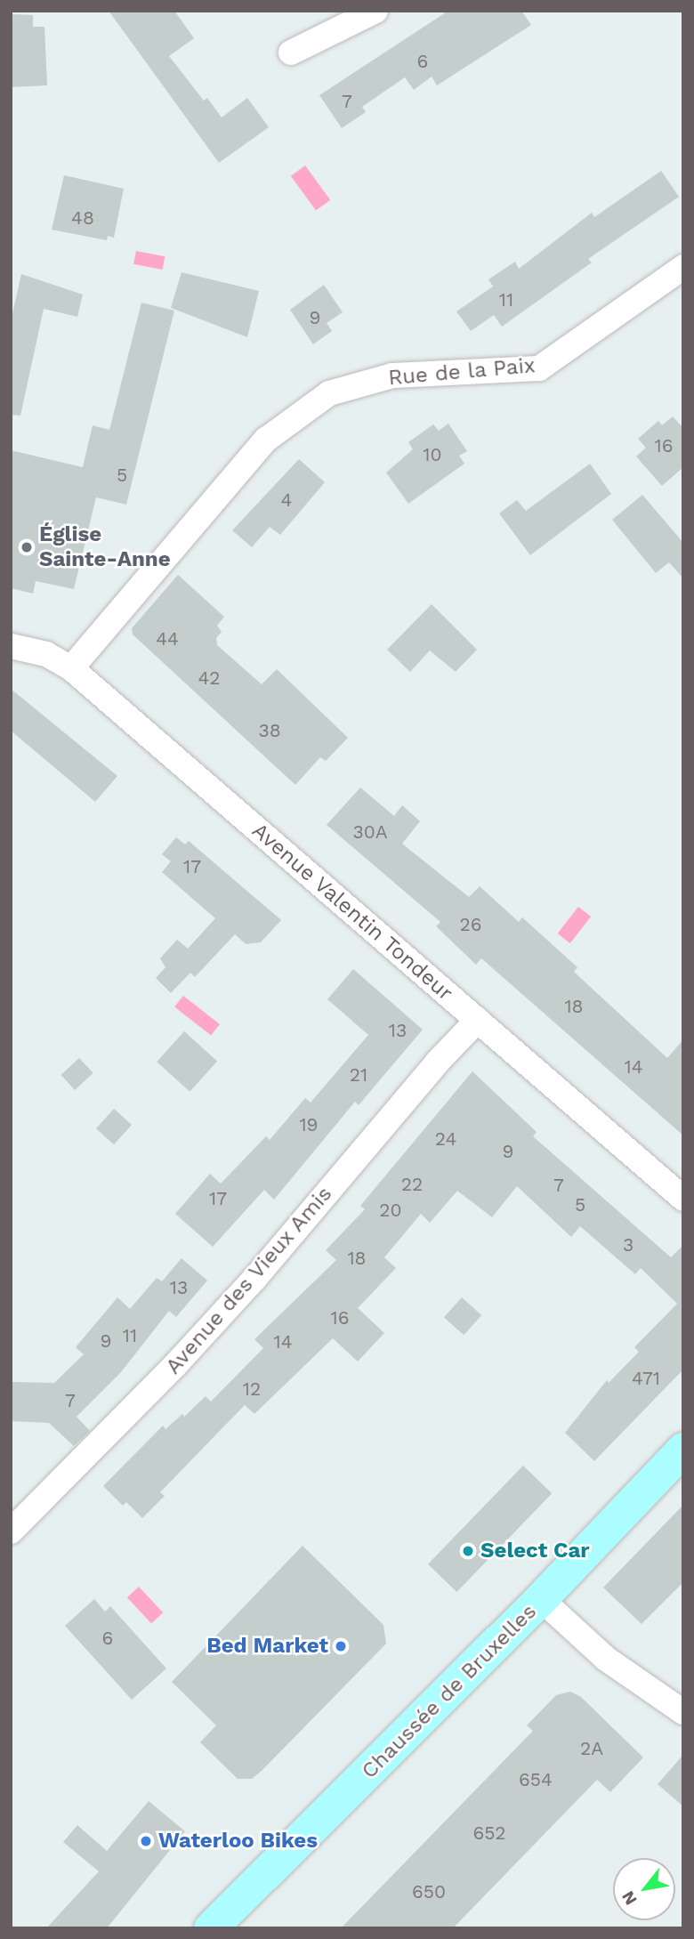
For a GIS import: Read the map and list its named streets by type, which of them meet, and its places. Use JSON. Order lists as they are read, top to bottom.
{
  "streets": {
    "main road": ["Chaussée de Bruxelles"],
    "street": ["Rue de la Paix", "Avenue Valentin Tondeur", "Avenue des Vieux Amis"]
  },
  "crossings": [
    ["Rue de la Paix", "Avenue Valentin Tondeur"],
    ["Avenue Valentin Tondeur", "Avenue des Vieux Amis"]
  ],
  "places": [
    "Église Sainte-Anne",
    "Select Car",
    "Bed Market",
    "Waterloo Bikes"
  ],
  "house_numbers": [
    "6",
    "7",
    "48",
    "11",
    "9",
    "16",
    "10",
    "5",
    "4",
    "44",
    "42",
    "38",
    "30A",
    "17",
    "26",
    "18",
    "13",
    "14",
    "21",
    "19",
    "24",
    "9",
    "22",
    "7",
    "17",
    "5",
    "20",
    "3",
    "18",
    "13",
    "16",
    "11",
    "9",
    "14",
    "471",
    "12",
    "7",
    "6",
    "2A",
    "654",
    "652",
    "650"
  ],
  "north": "bottom left"
}
